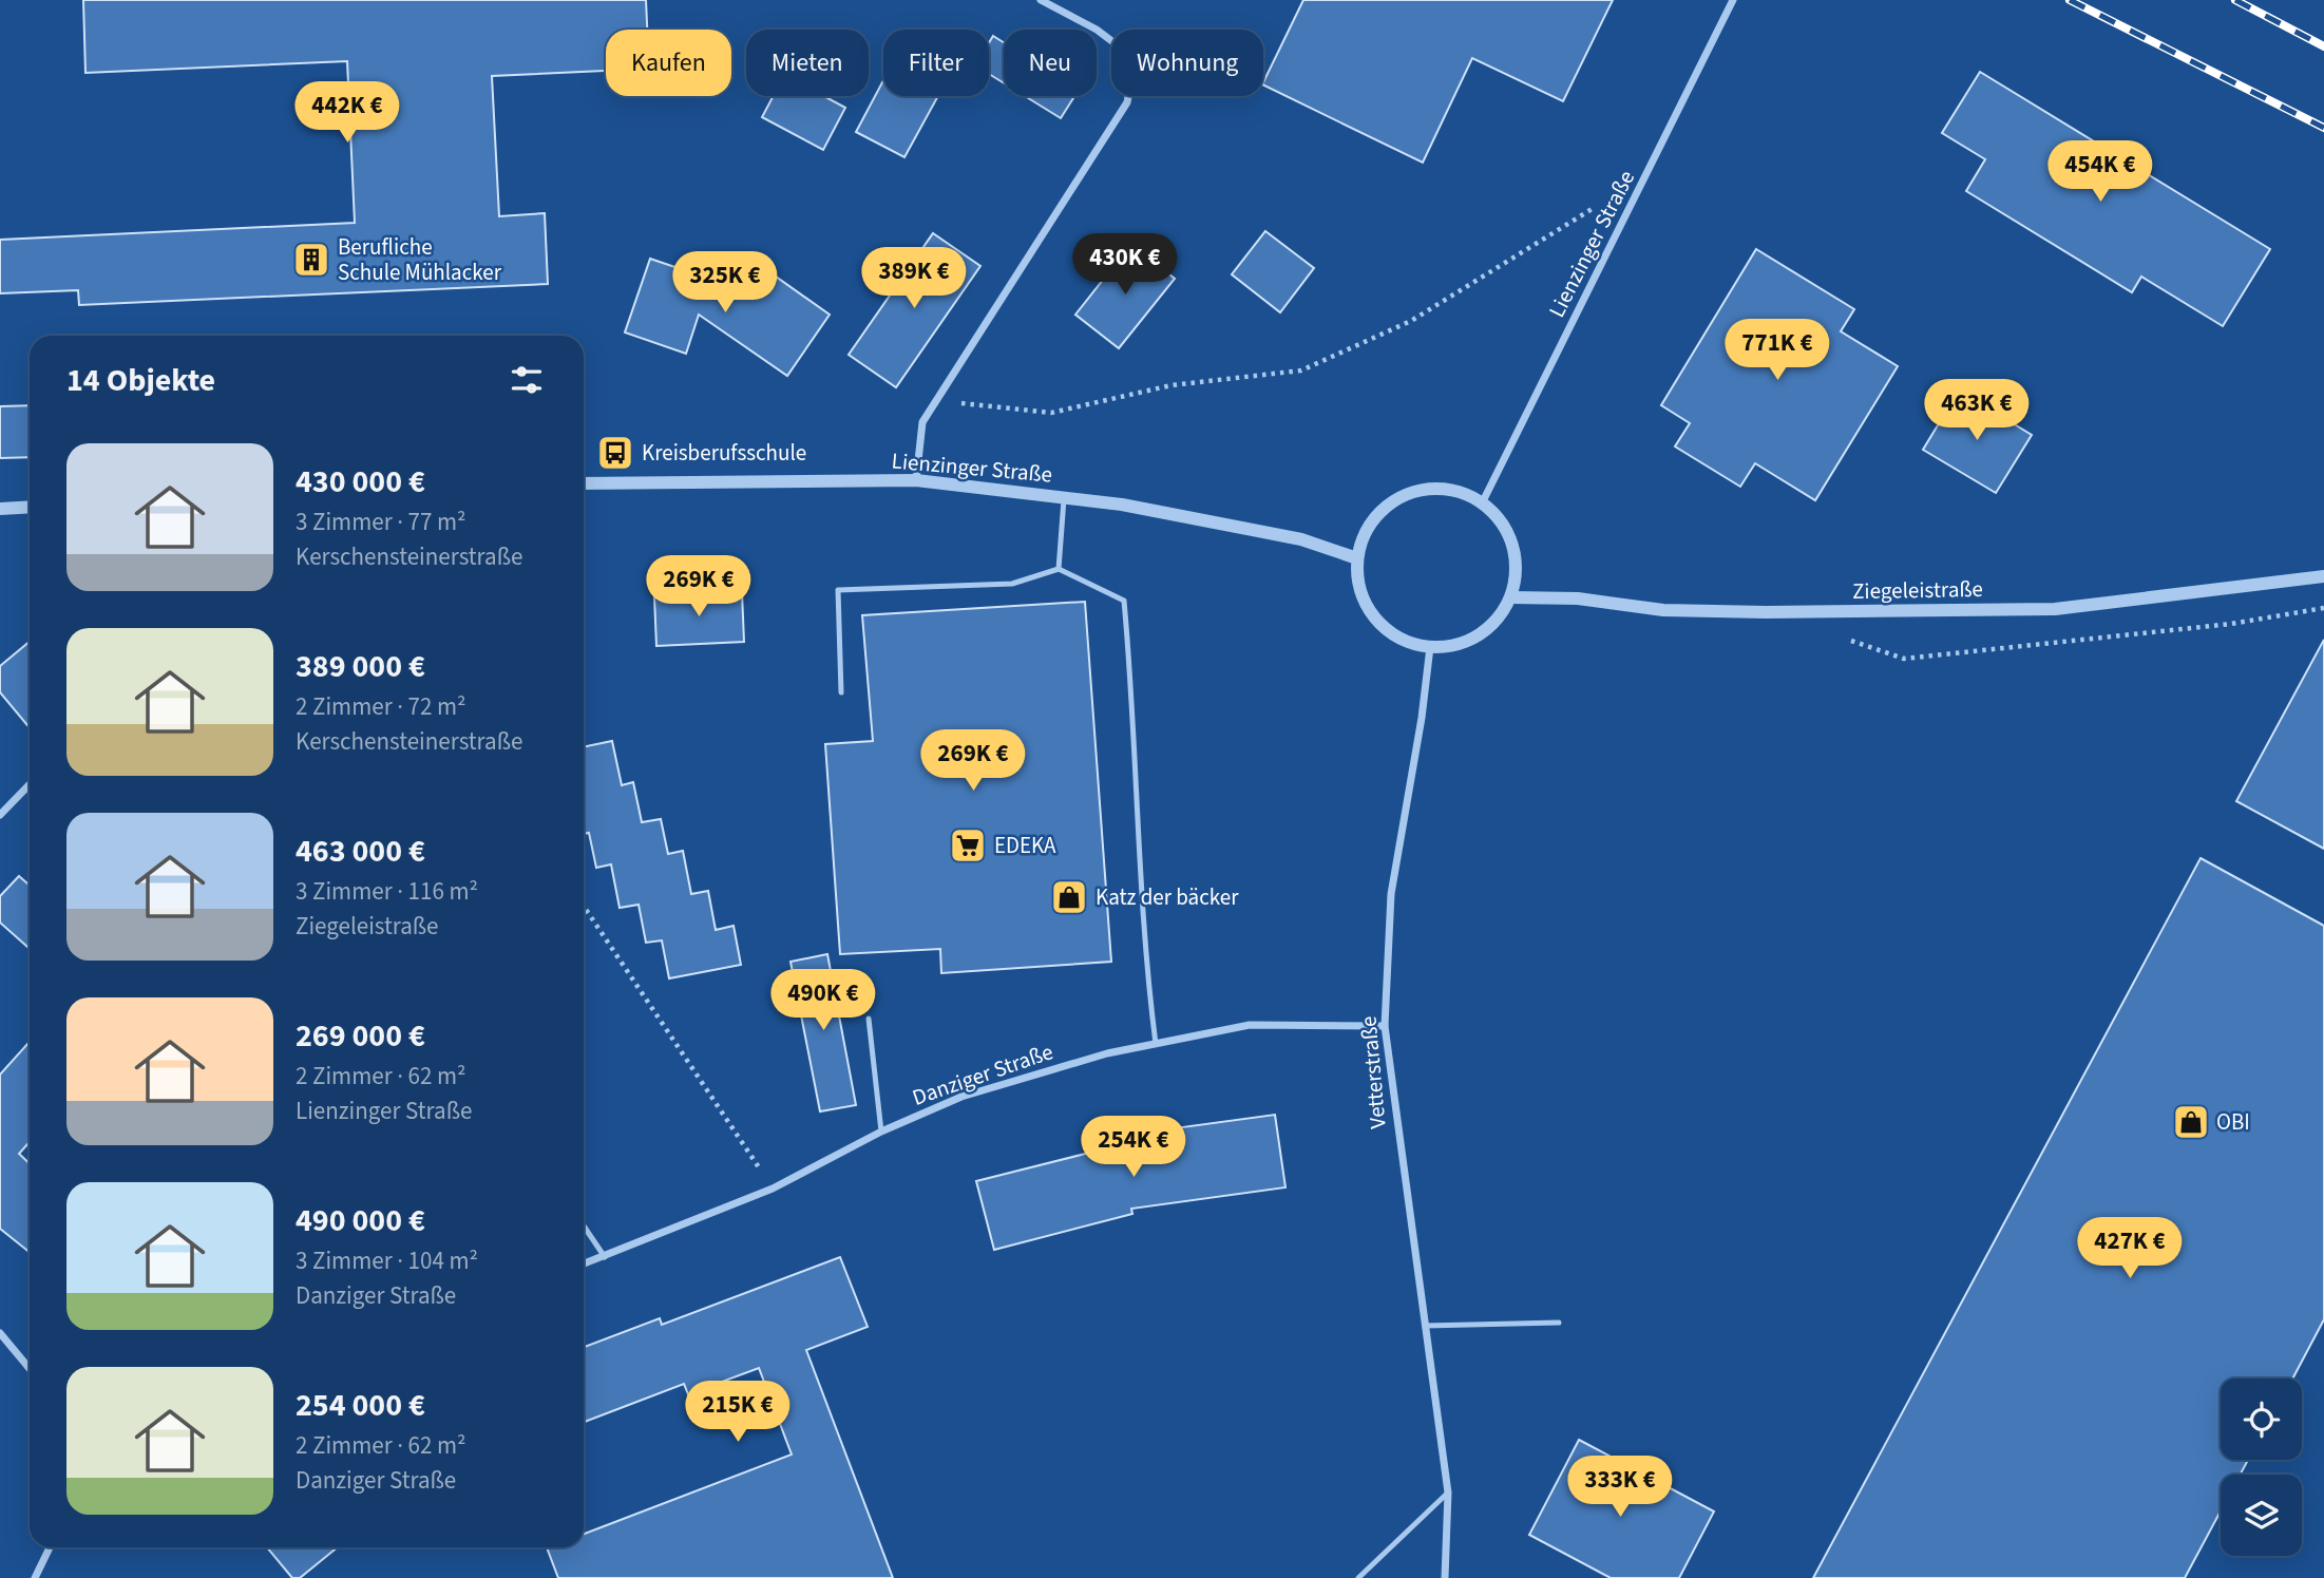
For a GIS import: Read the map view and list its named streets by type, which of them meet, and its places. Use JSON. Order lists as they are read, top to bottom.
{
  "streets": {
    "street": [
      "Lienzinger Straße",
      "Ziegeleistraße",
      "Vetterstraße",
      "Danziger Straße"
    ]
  },
  "crossings": [
    ["Lienzinger Straße", "Ziegeleistraße"],
    ["Lienzinger Straße", "Vetterstraße"],
    ["Ziegeleistraße", "Vetterstraße"],
    ["Vetterstraße", "Danziger Straße"]
  ],
  "places": {
    "building": ["Berufliche Schule Mühlacker"],
    "bus stop": ["Kreisberufsschule"],
    "supermarket": ["EDEKA"],
    "shop": ["Katz der bäcker", "OBI"]
  },
  "page": {
    "chip": [
      "Kaufen",
      "Mieten",
      "Filter",
      "Neu",
      "Wohnung"
    ],
    "price": [
      "442K €",
      "454K €",
      "430K €",
      "389K €",
      "325K €",
      "771K €",
      "463K €",
      "269K €",
      "269K €",
      "490K €",
      "254K €",
      "427K €",
      "215K €",
      "333K €"
    ],
    "heading": "14 Objekte",
    "list": [
      {
        "name": "430 000 €",
        "note": "3 Zimmer · 77 m² · Kerschensteinerstraße"
      },
      {
        "name": "389 000 €",
        "note": "2 Zimmer · 72 m² · Kerschensteinerstraße"
      },
      {
        "name": "463 000 €",
        "note": "3 Zimmer · 116 m² · Ziegeleistraße"
      },
      {
        "name": "269 000 €",
        "note": "2 Zimmer · 62 m² · Lienzinger Straße"
      },
      {
        "name": "490 000 €",
        "note": "3 Zimmer · 104 m² · Danziger Straße"
      },
      {
        "name": "254 000 €",
        "note": "2 Zimmer · 62 m² · Danziger Straße"
      }
    ]
  }
}
